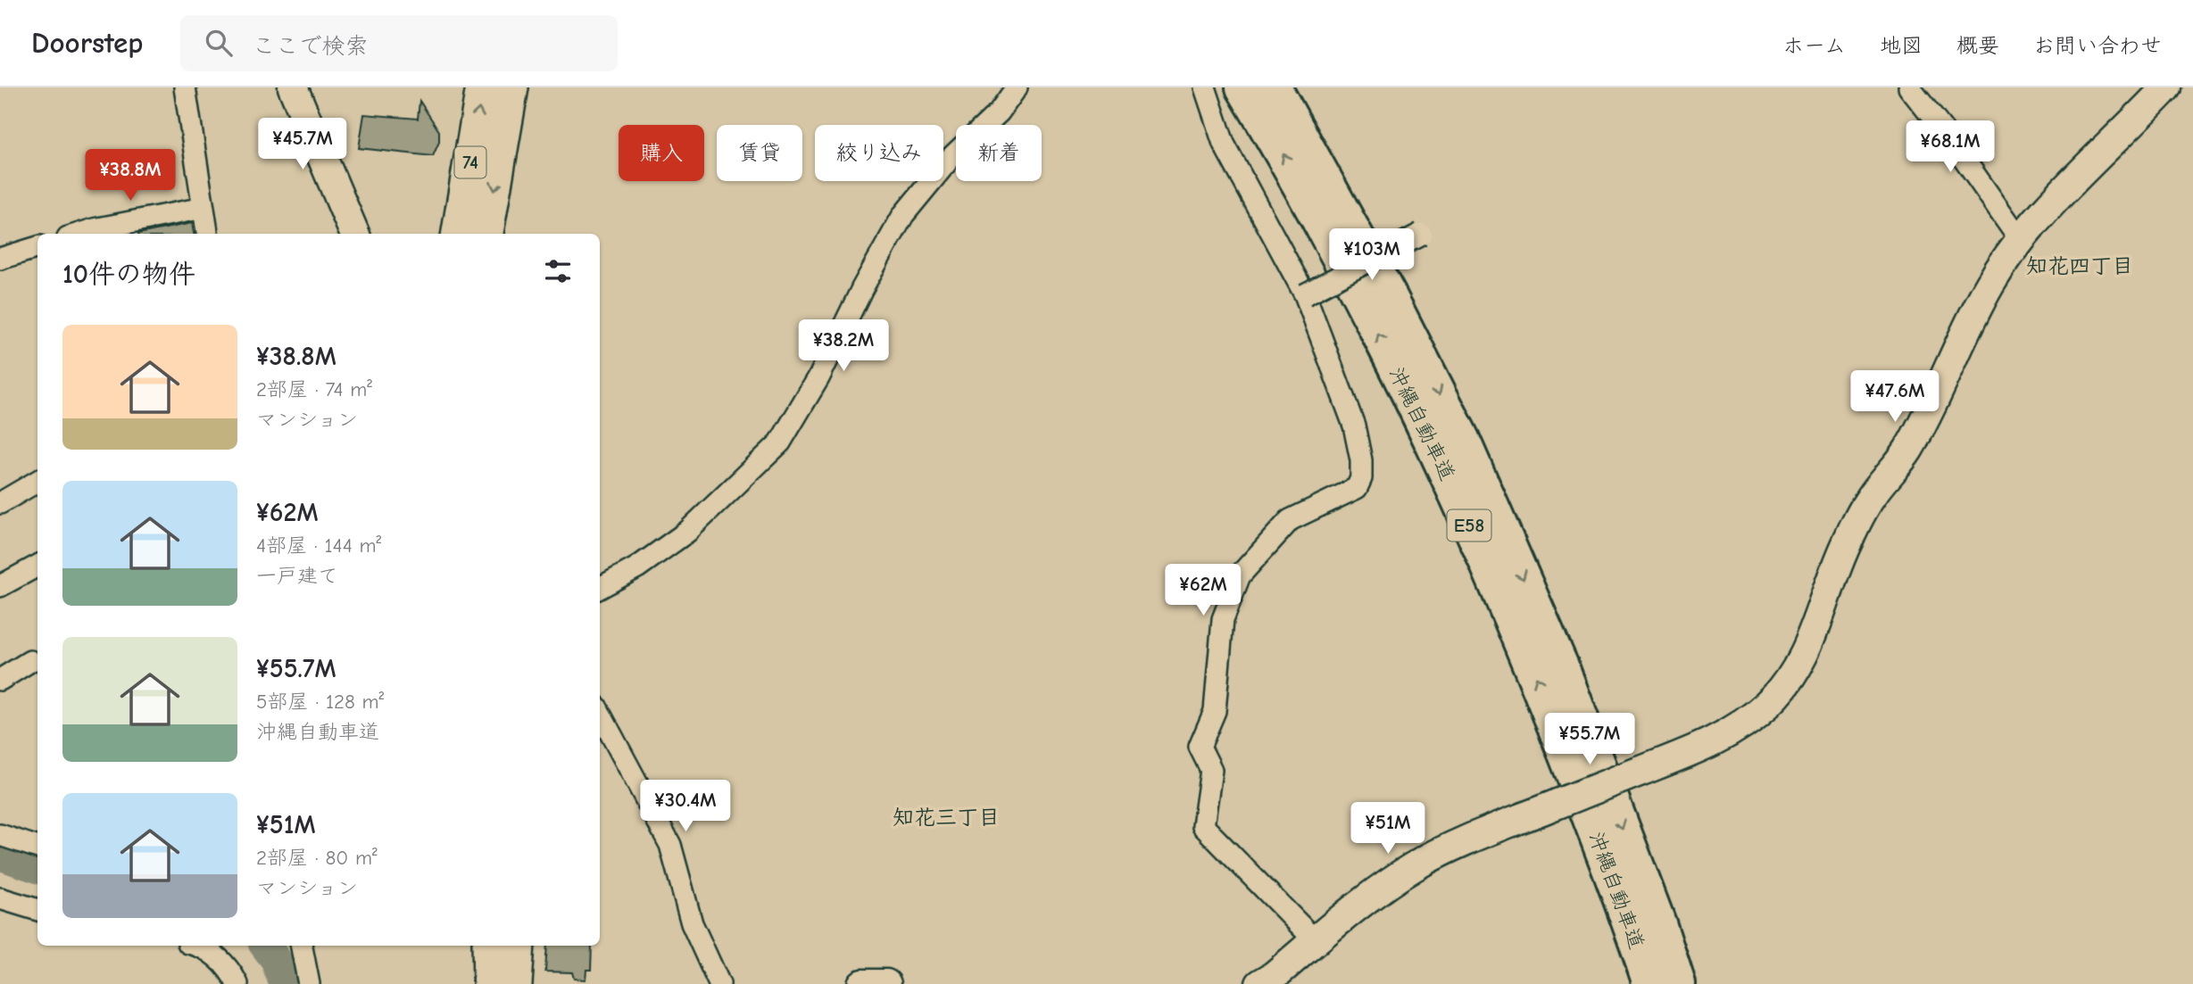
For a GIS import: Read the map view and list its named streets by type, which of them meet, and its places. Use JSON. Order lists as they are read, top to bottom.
{
  "streets": {
    "highway": ["沖縄自動車道", "E58"],
    "main road": ["74"]
  },
  "districts": ["知花四丁目", "知花三丁目"],
  "page": {
    "header": "Doorstep",
    "search": "ここで検索",
    "nav": [
      "ホーム",
      "地図",
      "概要",
      "お問い合わせ"
    ],
    "price": [
      "¥45.7M",
      "¥68.1M",
      "¥38.8M",
      "¥103M",
      "¥38.2M",
      "¥47.6M",
      "¥62M",
      "¥55.7M",
      "¥30.4M",
      "¥51M"
    ],
    "chip": [
      "購入",
      "賃貸",
      "絞り込み",
      "新着"
    ],
    "heading": "10件の物件",
    "list": [
      {
        "name": "¥38.8M",
        "note": "2部屋 · 74 m² · マンション"
      },
      {
        "name": "¥62M",
        "note": "4部屋 · 144 m² · 一戸建て"
      },
      {
        "name": "¥55.7M",
        "note": "5部屋 · 128 m² · 沖縄自動車道"
      },
      {
        "name": "¥51M",
        "note": "2部屋 · 80 m² · マンション"
      }
    ]
  }
}
